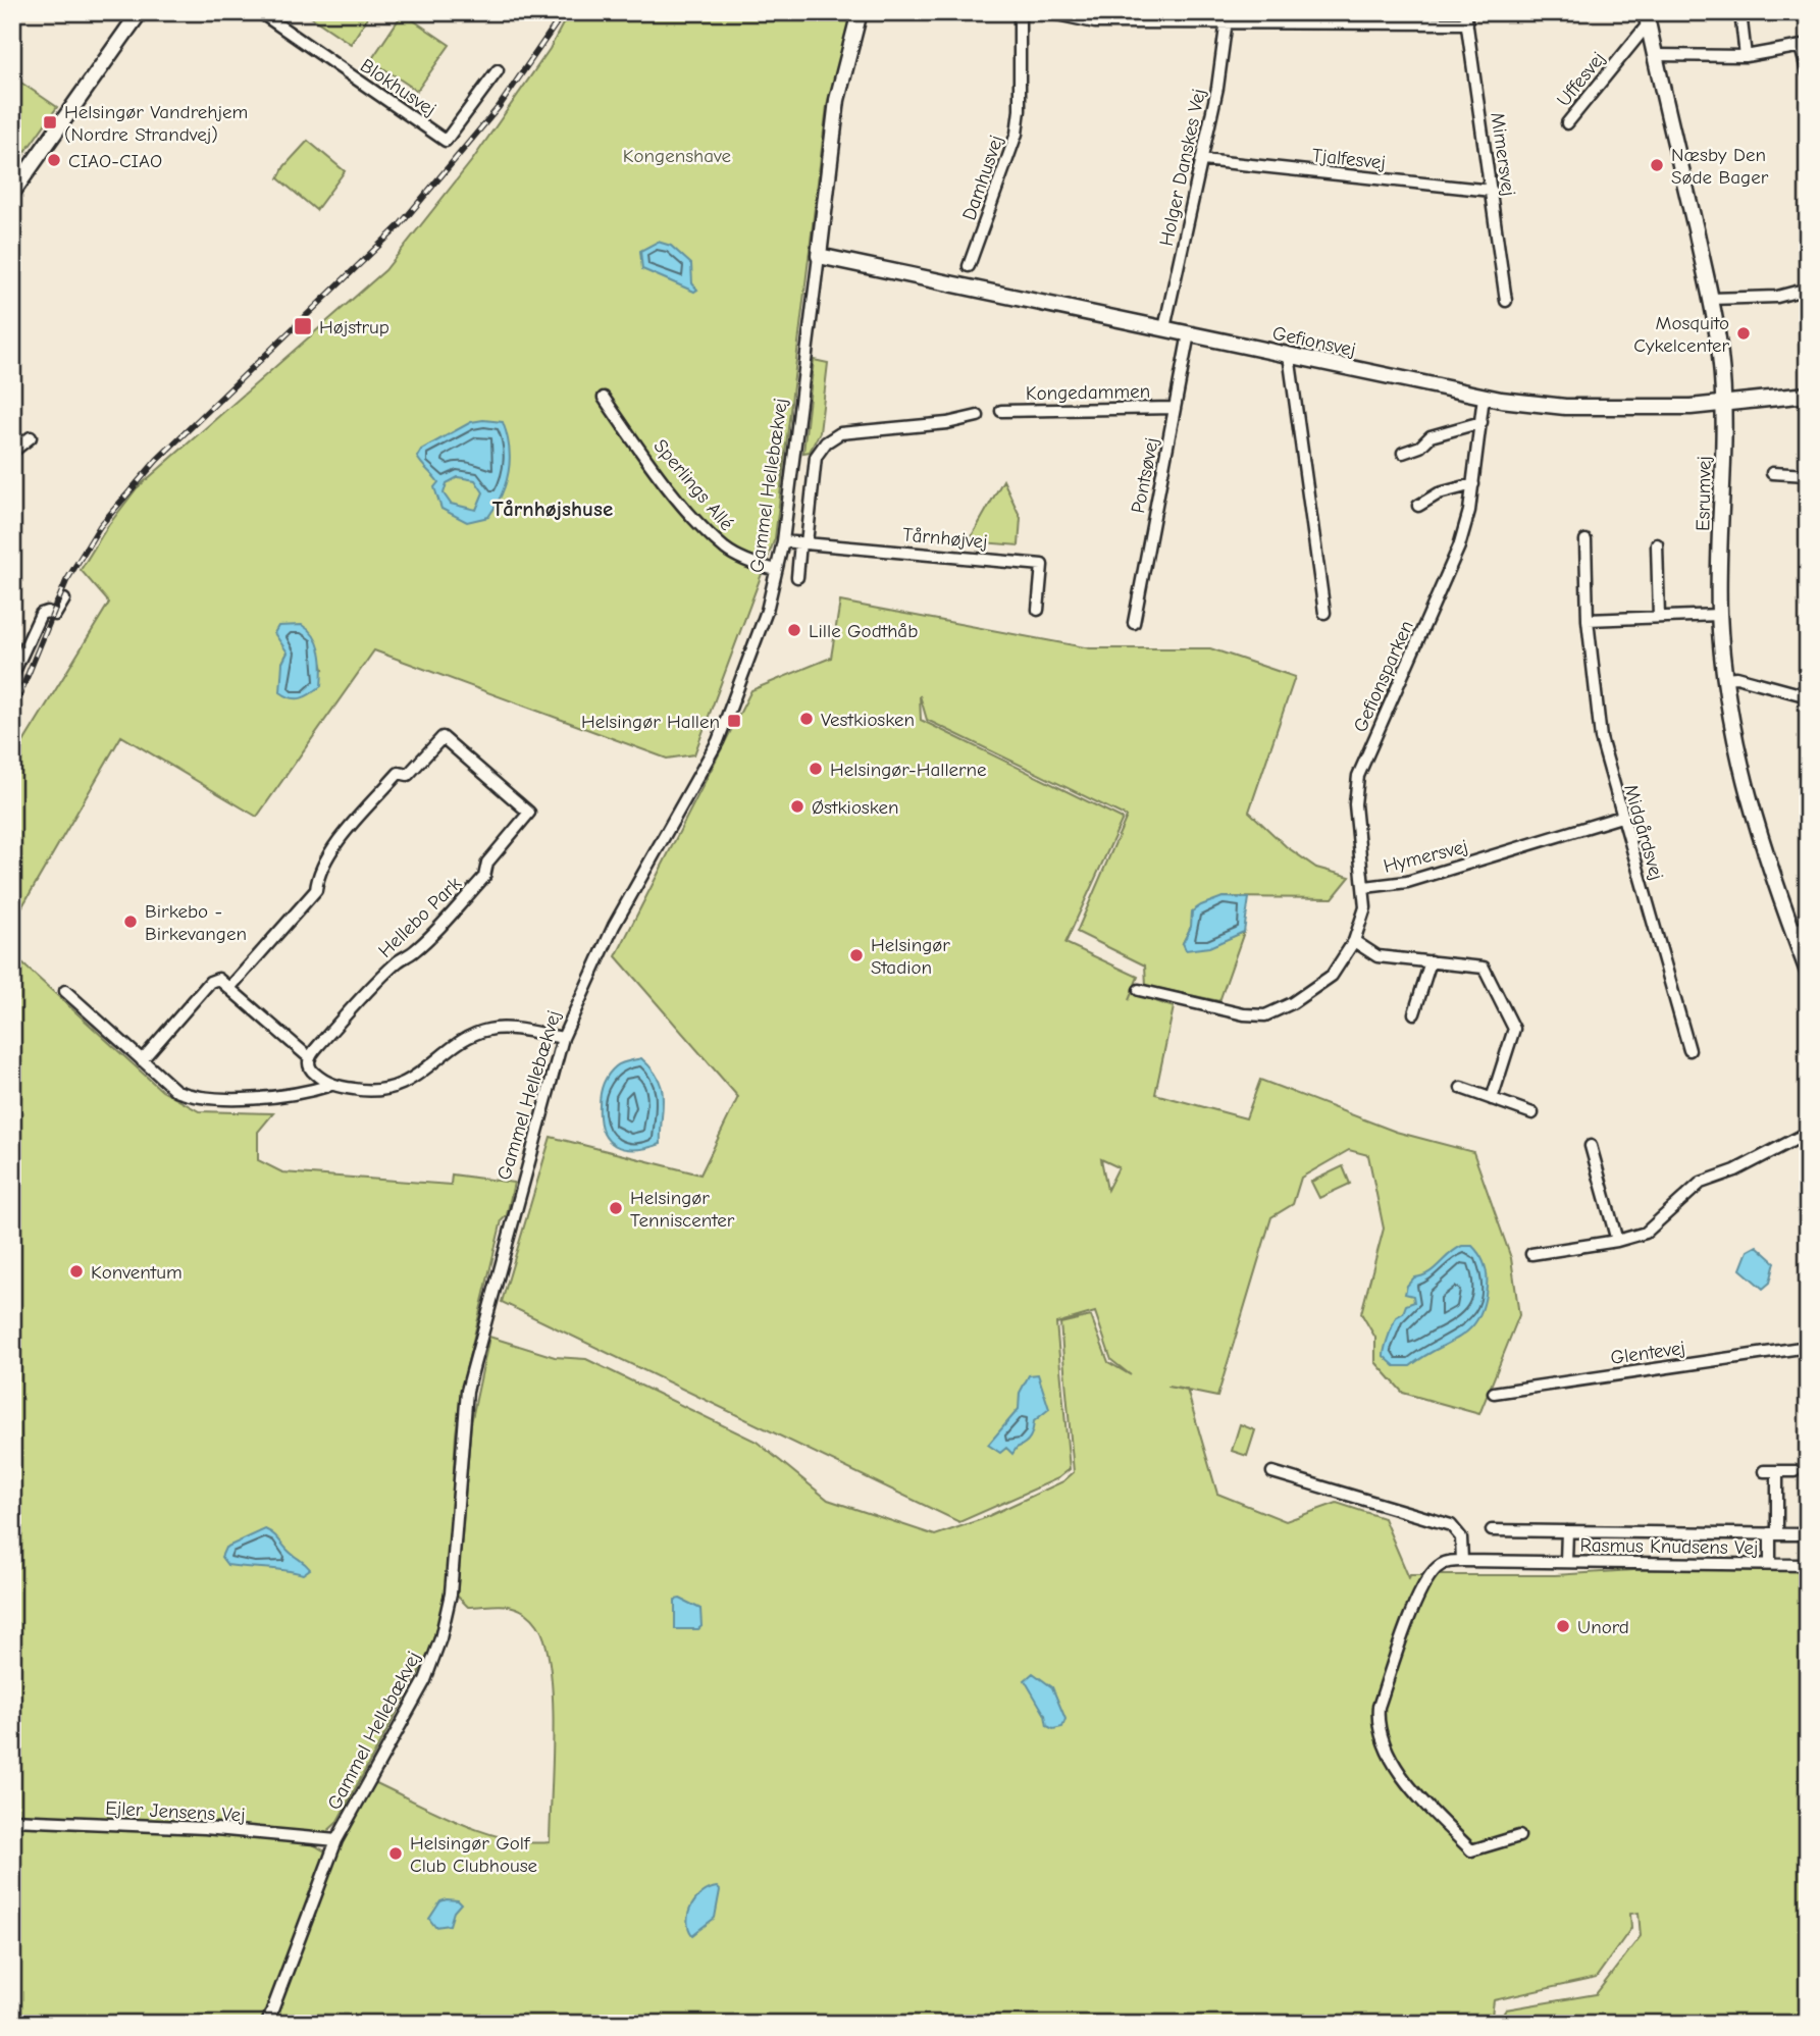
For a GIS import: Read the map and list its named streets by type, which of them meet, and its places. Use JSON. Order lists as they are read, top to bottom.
{
  "streets": {
    "main road": ["Gefionsvej", "Gammel Hellebækvej", "Esrumvej"],
    "street": [
      "Uffesvej",
      "Blokhusvej",
      "Mimersvej",
      "Tjalfesvej",
      "Holger Danskes Vej",
      "Damhusvej",
      "Kongedammen",
      "Pontsøvej",
      "Sperlings Allé",
      "Tårnhøjvej",
      "Gefionsparken",
      "Midgårdsvej",
      "Hymersvej",
      "Hellebo Park",
      "Glentevej",
      "Rasmus Knudsens Vej",
      "Ejler Jensens Vej"
    ]
  },
  "crossings": [
    ["Uffesvej", "Esrumvej"],
    ["Mimersvej", "Tjalfesvej"],
    ["Tjalfesvej", "Holger Danskes Vej"],
    ["Holger Danskes Vej", "Gefionsvej"],
    ["Gefionsvej", "Pontsøvej"],
    ["Gefionsvej", "Gammel Hellebækvej"],
    ["Gefionsvej", "Esrumvej"],
    ["Gefionsvej", "Gefionsparken"],
    ["Kongedammen", "Pontsøvej"],
    ["Sperlings Allé", "Gammel Hellebækvej"],
    ["Gammel Hellebækvej", "Tårnhøjvej"],
    ["Gammel Hellebækvej", "Ejler Jensens Vej"],
    ["Gefionsparken", "Hymersvej"],
    ["Midgårdsvej", "Hymersvej"]
  ],
  "districts": ["Tårnhøjshuse"],
  "parks": ["Kongenshave"],
  "places": {
    "transit": ["Helsingør Vandrehjem (Nordre Strandvej)", "Højstrup", "Helsingør Hallen"],
    "other": [
      "CIAO-CIAO",
      "Næsby Den Søde Bager",
      "Mosquito Cykelcenter",
      "Lille Godthåb",
      "Vestkiosken",
      "Helsingør-Hallerne",
      "Østkiosken",
      "Birkebo - Birkevangen",
      "Helsingør Stadion",
      "Helsingør Tenniscenter",
      "Konventum",
      "Unord",
      "Helsingør Golf Club Clubhouse"
    ]
  }
}
